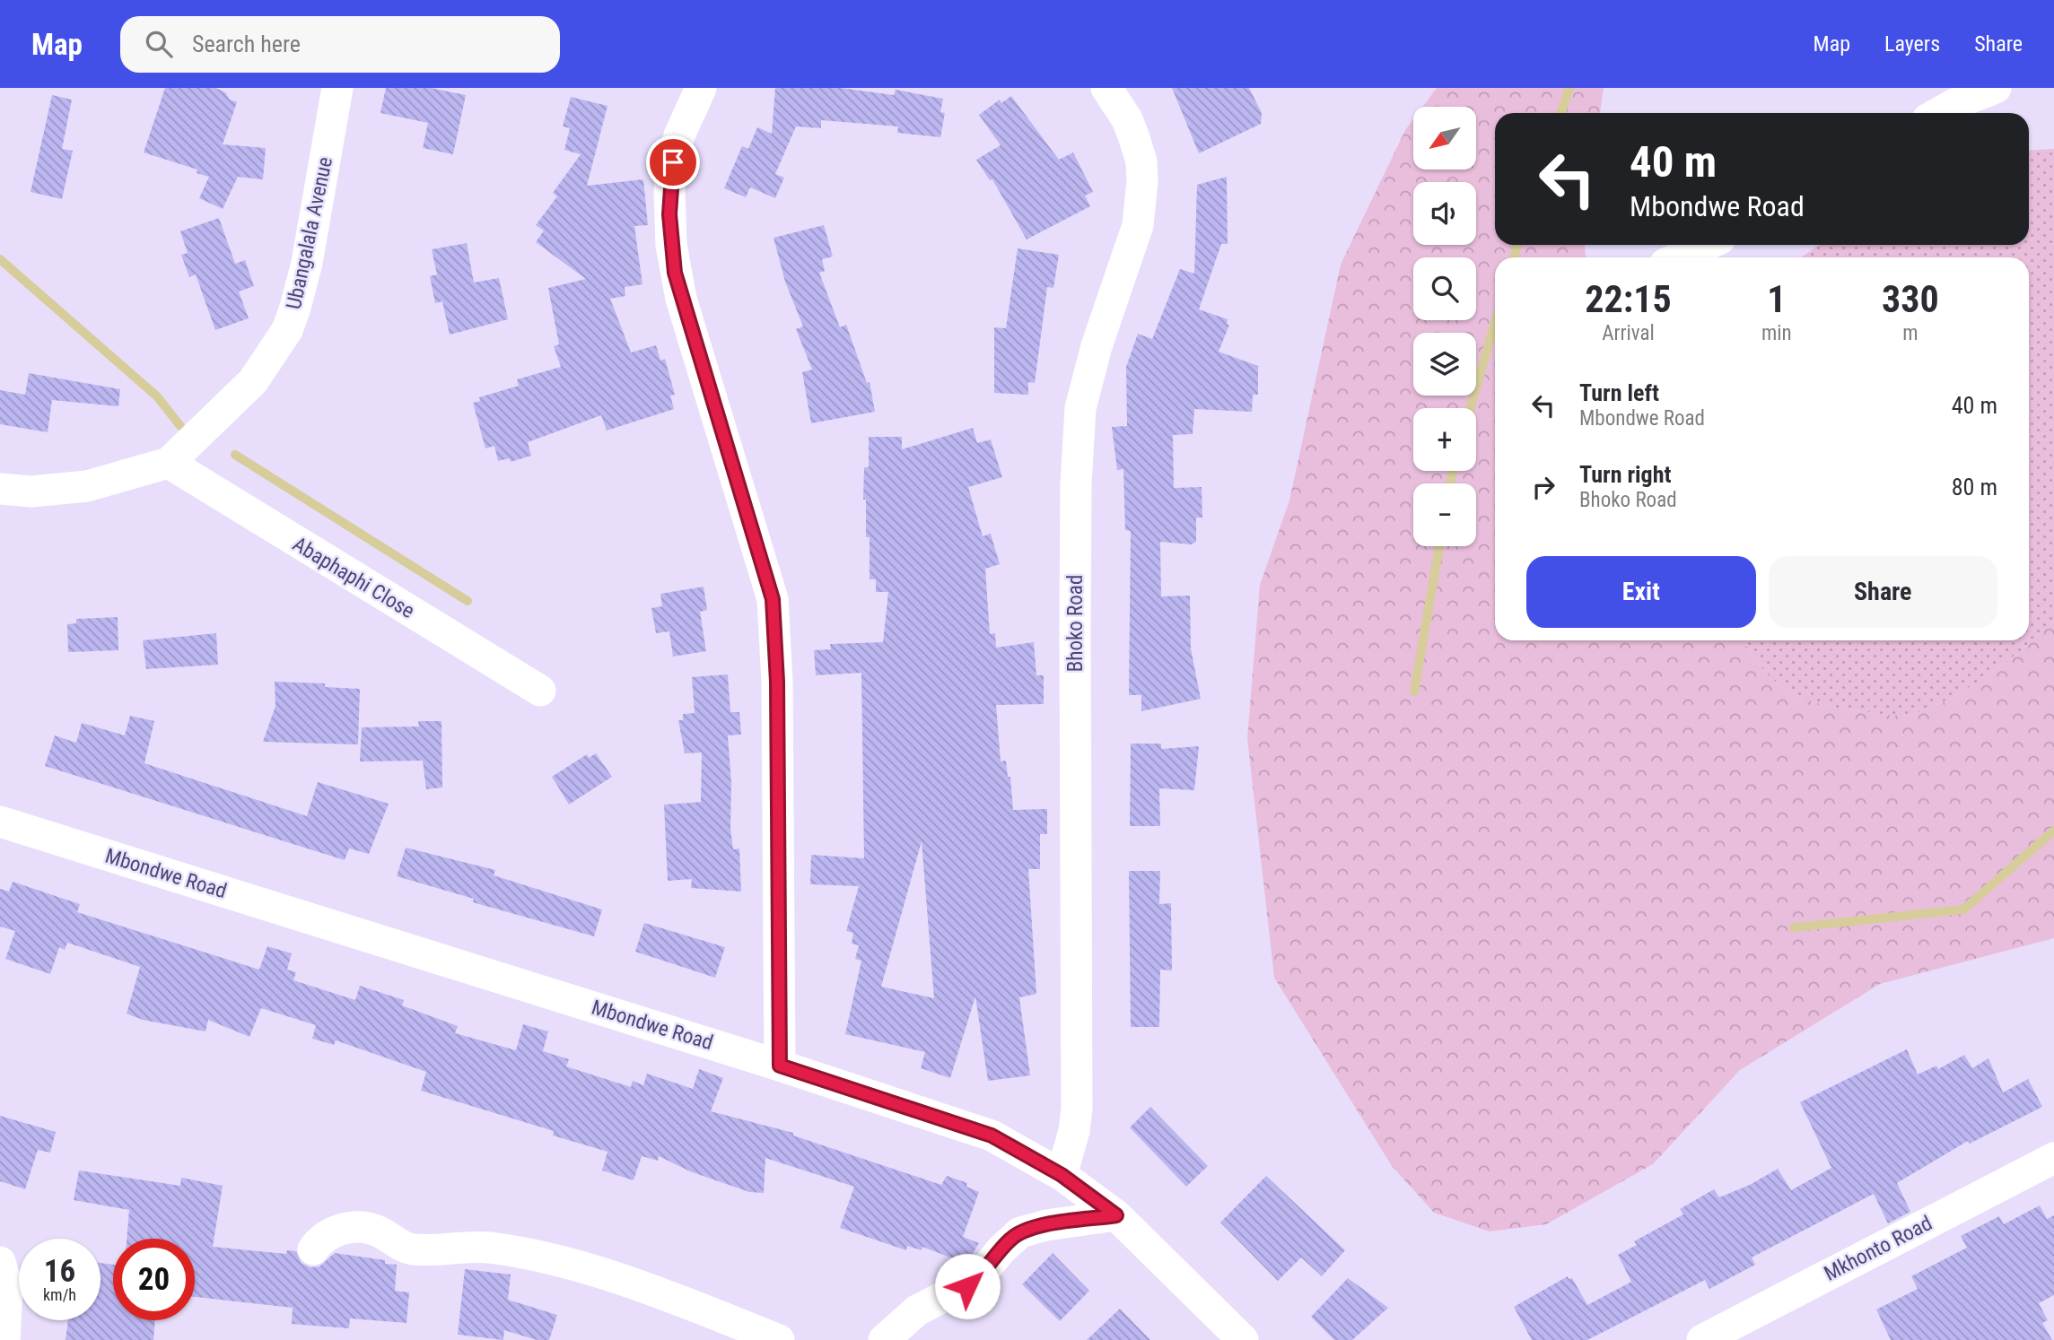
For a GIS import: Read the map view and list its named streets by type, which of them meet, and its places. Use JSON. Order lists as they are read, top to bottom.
{
  "streets": {
    "street": [
      "Ubangalala Avenue",
      "Abaphaphi Close",
      "Bhoko Road",
      "Mbondwe Road",
      "Mkhonto Road"
    ]
  },
  "crossings": [
    ["Ubangalala Avenue", "Abaphaphi Close"],
    ["Bhoko Road", "Mbondwe Road"]
  ],
  "north": "bottom left",
  "page": {
    "header": "Map",
    "search": "Search here",
    "nav": ["Map", "Layers", "Share"],
    "map_buttons": ["+", "−"],
    "turn": ["40 m", "Mbondwe Road"],
    "eta": [
      "22:15",
      "Arrival",
      "1",
      "min",
      "330",
      "m"
    ],
    "list": [
      {
        "name": "Turn left",
        "note": "Mbondwe Road",
        "value": "40 m"
      },
      {
        "name": "Turn right",
        "note": "Bhoko Road",
        "value": "80 m"
      }
    ],
    "buttons": ["Exit", "Share"],
    "speed": "16 km/h",
    "limit": "20"
  }
}
